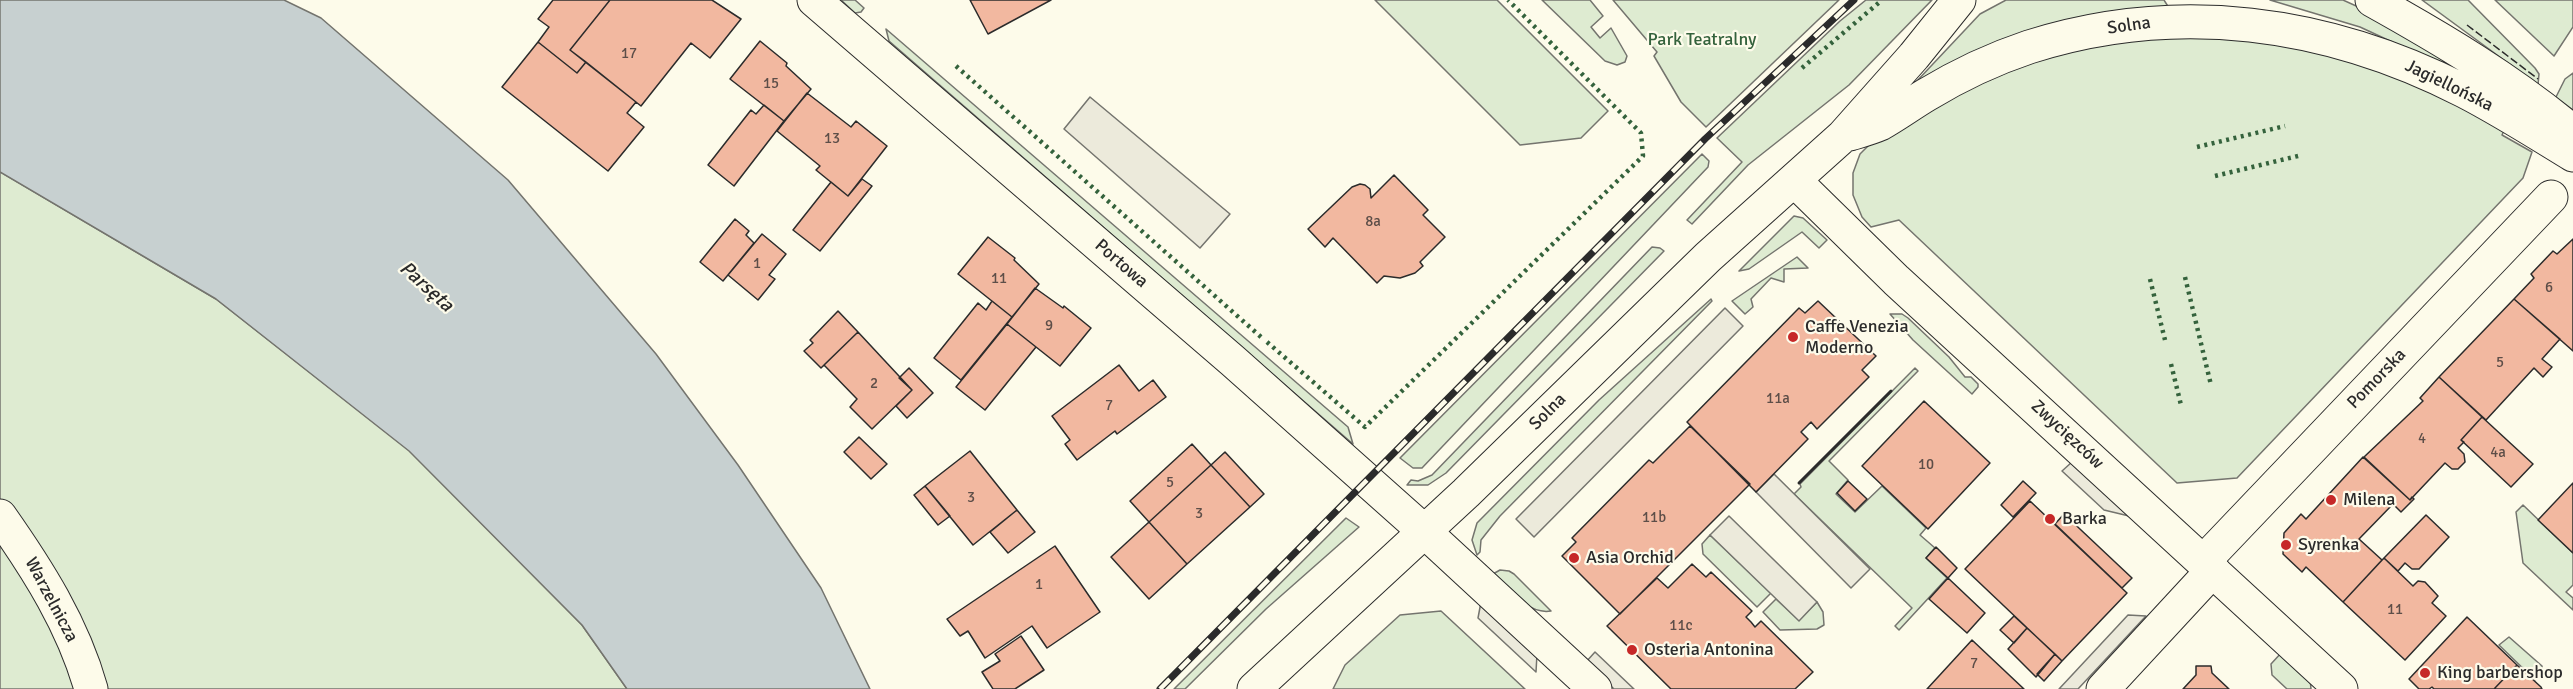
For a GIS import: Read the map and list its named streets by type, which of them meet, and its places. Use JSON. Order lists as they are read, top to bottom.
{
  "streets": {
    "street": [
      "Solna",
      "Jagiellońska",
      "Portowa",
      "Pomorska",
      "Zwycięzców",
      "Warzelnicza"
    ]
  },
  "crossings": [
    ["Solna", "Jagiellońska"],
    ["Solna", "Portowa"],
    ["Solna", "Zwycięzców"],
    ["Pomorska", "Zwycięzców"]
  ],
  "water": ["Parsęta"],
  "parks": ["Park Teatralny"],
  "places": [
    "Caffe Venezia Moderno",
    "Milena",
    "Barka",
    "Syrenka",
    "Asia Orchid",
    "Osteria Antonina",
    "King barbershop"
  ],
  "house_numbers": [
    "17",
    "15",
    "13",
    "8a",
    "1",
    "11",
    "6",
    "9",
    "5",
    "2",
    "11a",
    "7",
    "4",
    "4a",
    "10",
    "5",
    "3",
    "3",
    "11b",
    "1",
    "11",
    "11c",
    "7"
  ]
}
